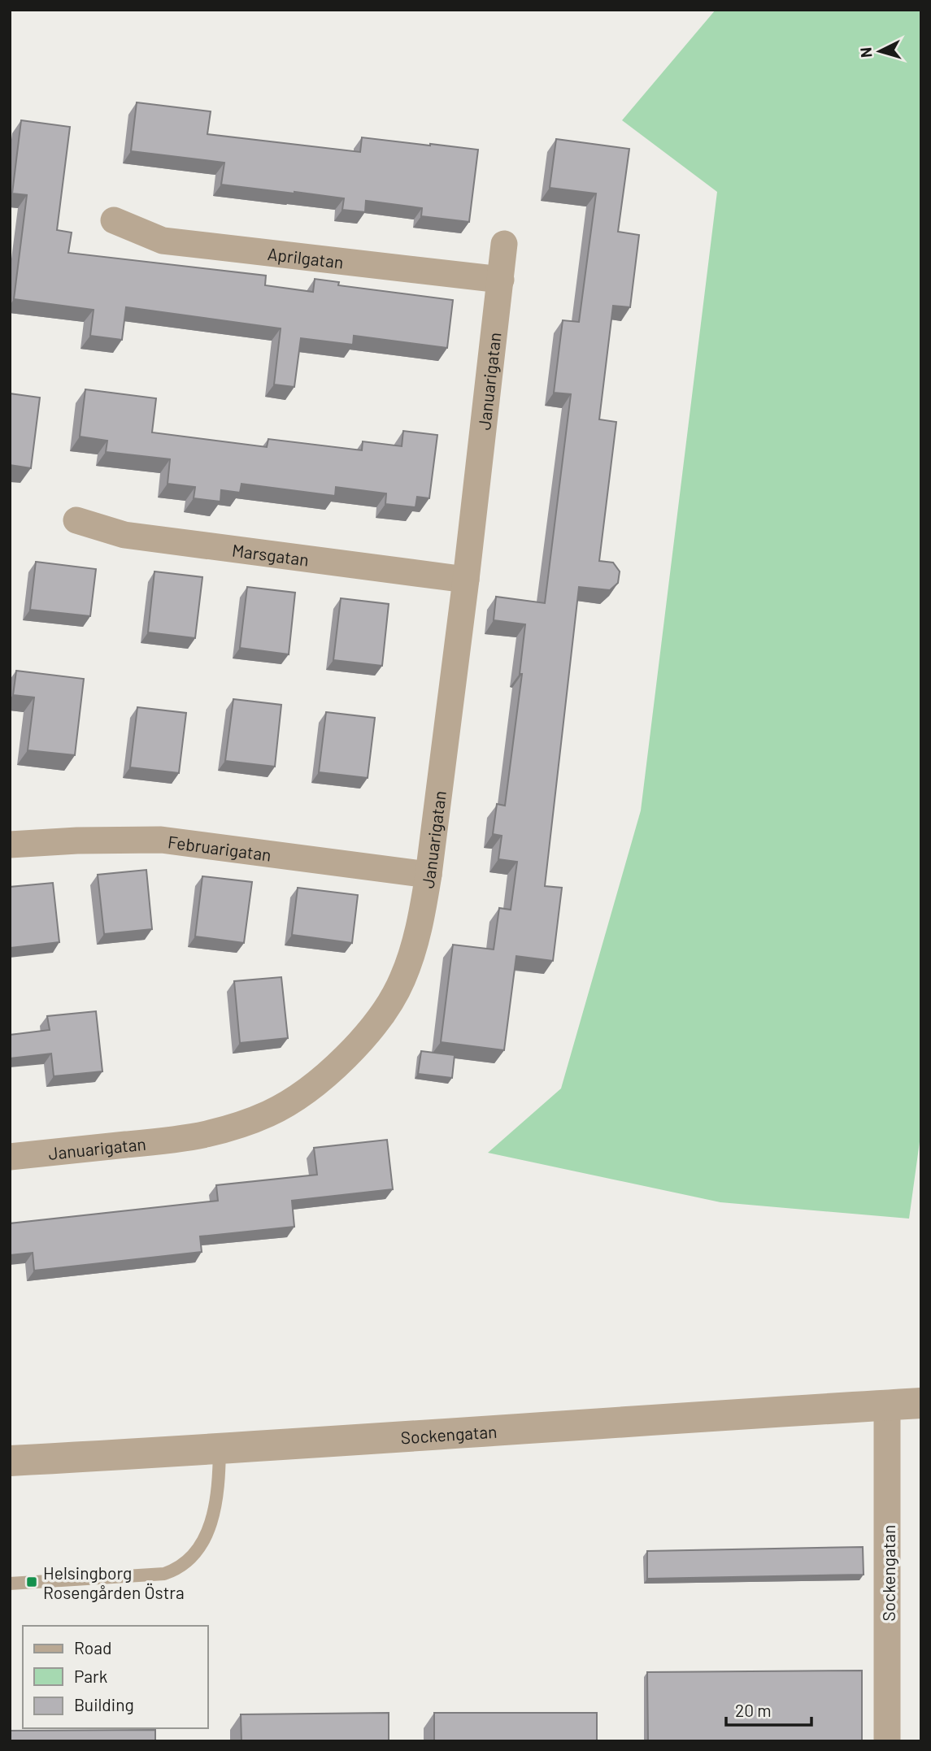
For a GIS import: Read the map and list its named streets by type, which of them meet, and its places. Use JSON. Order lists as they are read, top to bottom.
{
  "streets": {
    "street": [
      "Aprilgatan",
      "Januarigatan",
      "Marsgatan",
      "Februarigatan",
      "Sockengatan"
    ]
  },
  "crossings": [
    ["Aprilgatan", "Januarigatan"],
    ["Januarigatan", "Marsgatan"],
    ["Januarigatan", "Februarigatan"]
  ],
  "places": {
    "transit": ["Helsingborg Rosengården Östra"]
  },
  "legend": ["Road", "Park", "Building"],
  "scale_bar": "20 m",
  "north": "left"
}
